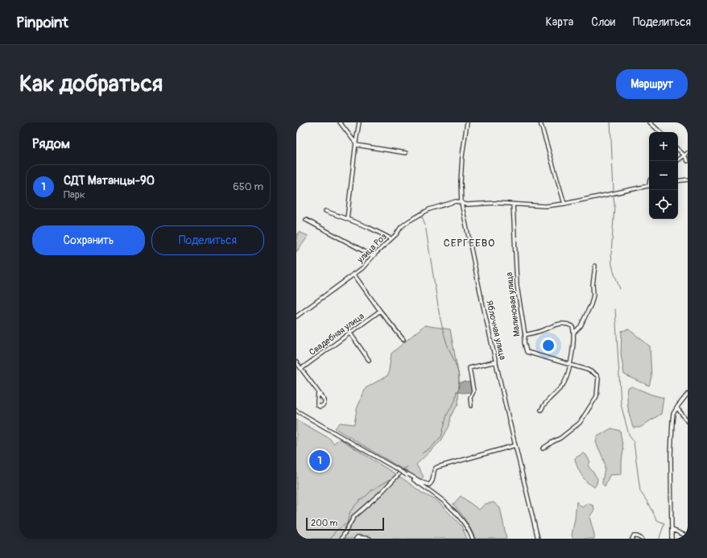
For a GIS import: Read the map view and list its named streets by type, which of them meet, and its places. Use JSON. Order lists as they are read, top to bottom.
{
  "streets": {
    "street": [
      "улица Роз",
      "Малиновая улица",
      "Яблочная улица",
      "Свадебная улица"
    ]
  },
  "crossings": [
    ["улица Роз", "Малиновая улица"],
    ["улица Роз", "Яблочная улица"]
  ],
  "districts": ["СЕРГЕЕВО"],
  "scale_bar": "200 m",
  "page": {
    "header": "Pinpoint",
    "nav": ["Карта", "Слои", "Поделиться"],
    "buttons": [
      "Маршрут",
      ["Сохранить", "Поделиться"]
    ],
    "title": "Как добраться",
    "heading": "Рядом",
    "map_buttons": ["+", "−"],
    "list": [
      {
        "mark": "1",
        "name": "СДТ Матанцы-90",
        "note": "Парк",
        "value": "650 m"
      }
    ],
    "pins": "1",
    "scale": "200 m"
  }
}
